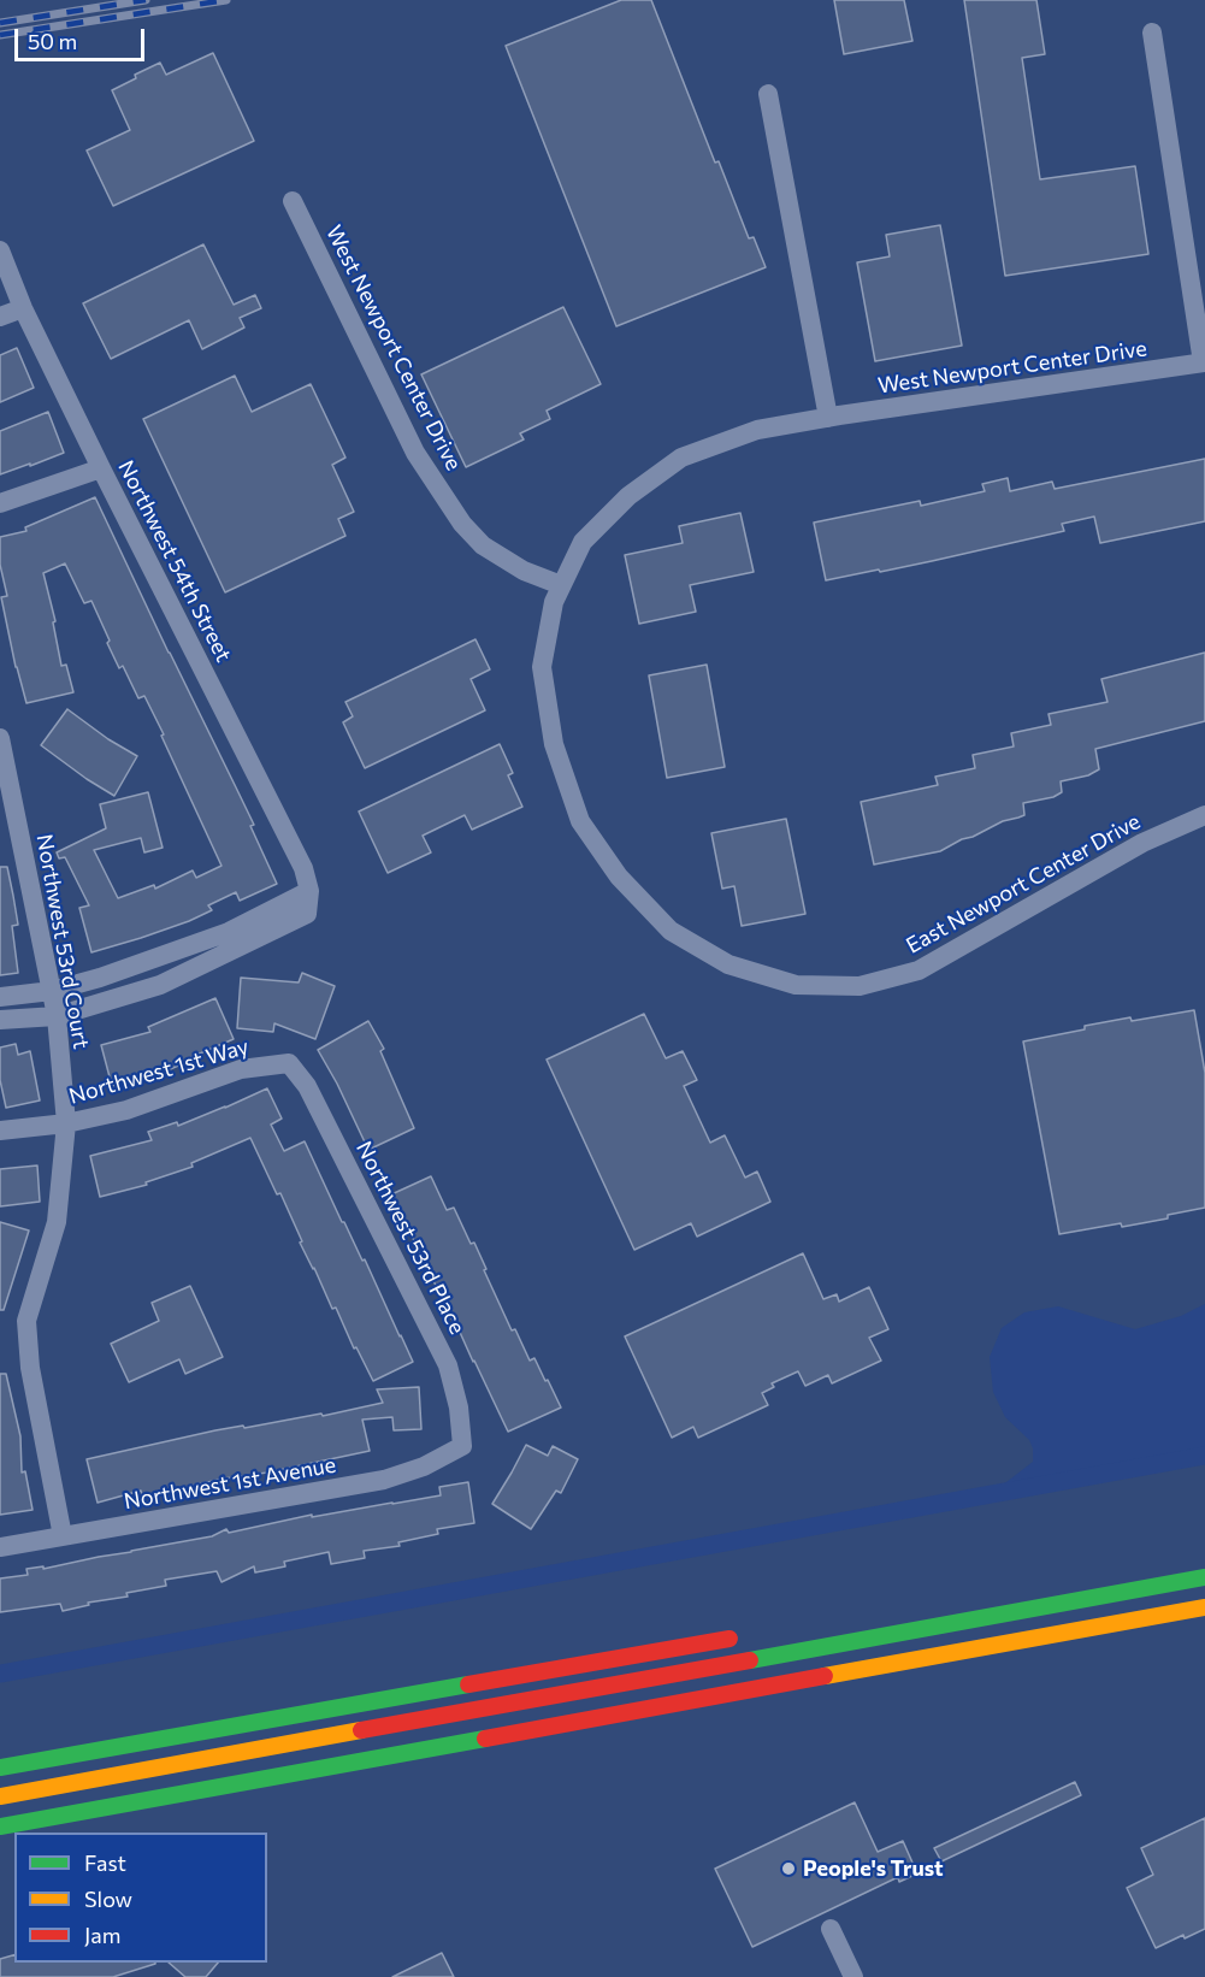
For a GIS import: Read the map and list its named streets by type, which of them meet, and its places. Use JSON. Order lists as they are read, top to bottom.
{
  "streets": {
    "street": [
      "West Newport Center Drive",
      "Northwest 54th Street",
      "East Newport Center Drive",
      "Northwest 53rd Court",
      "Northwest 1st Way",
      "Northwest 53rd Place",
      "Northwest 1st Avenue"
    ]
  },
  "crossings": [
    ["West Newport Center Drive", "East Newport Center Drive"],
    ["Northwest 53rd Court", "Northwest 1st Way"],
    ["Northwest 53rd Court", "Northwest 1st Avenue"],
    ["Northwest 1st Way", "Northwest 53rd Place"],
    ["Northwest 53rd Place", "Northwest 1st Avenue"]
  ],
  "places": ["People's Trust"],
  "legend": ["Fast", "Slow", "Jam"],
  "scale_bar": "50 m"
}
